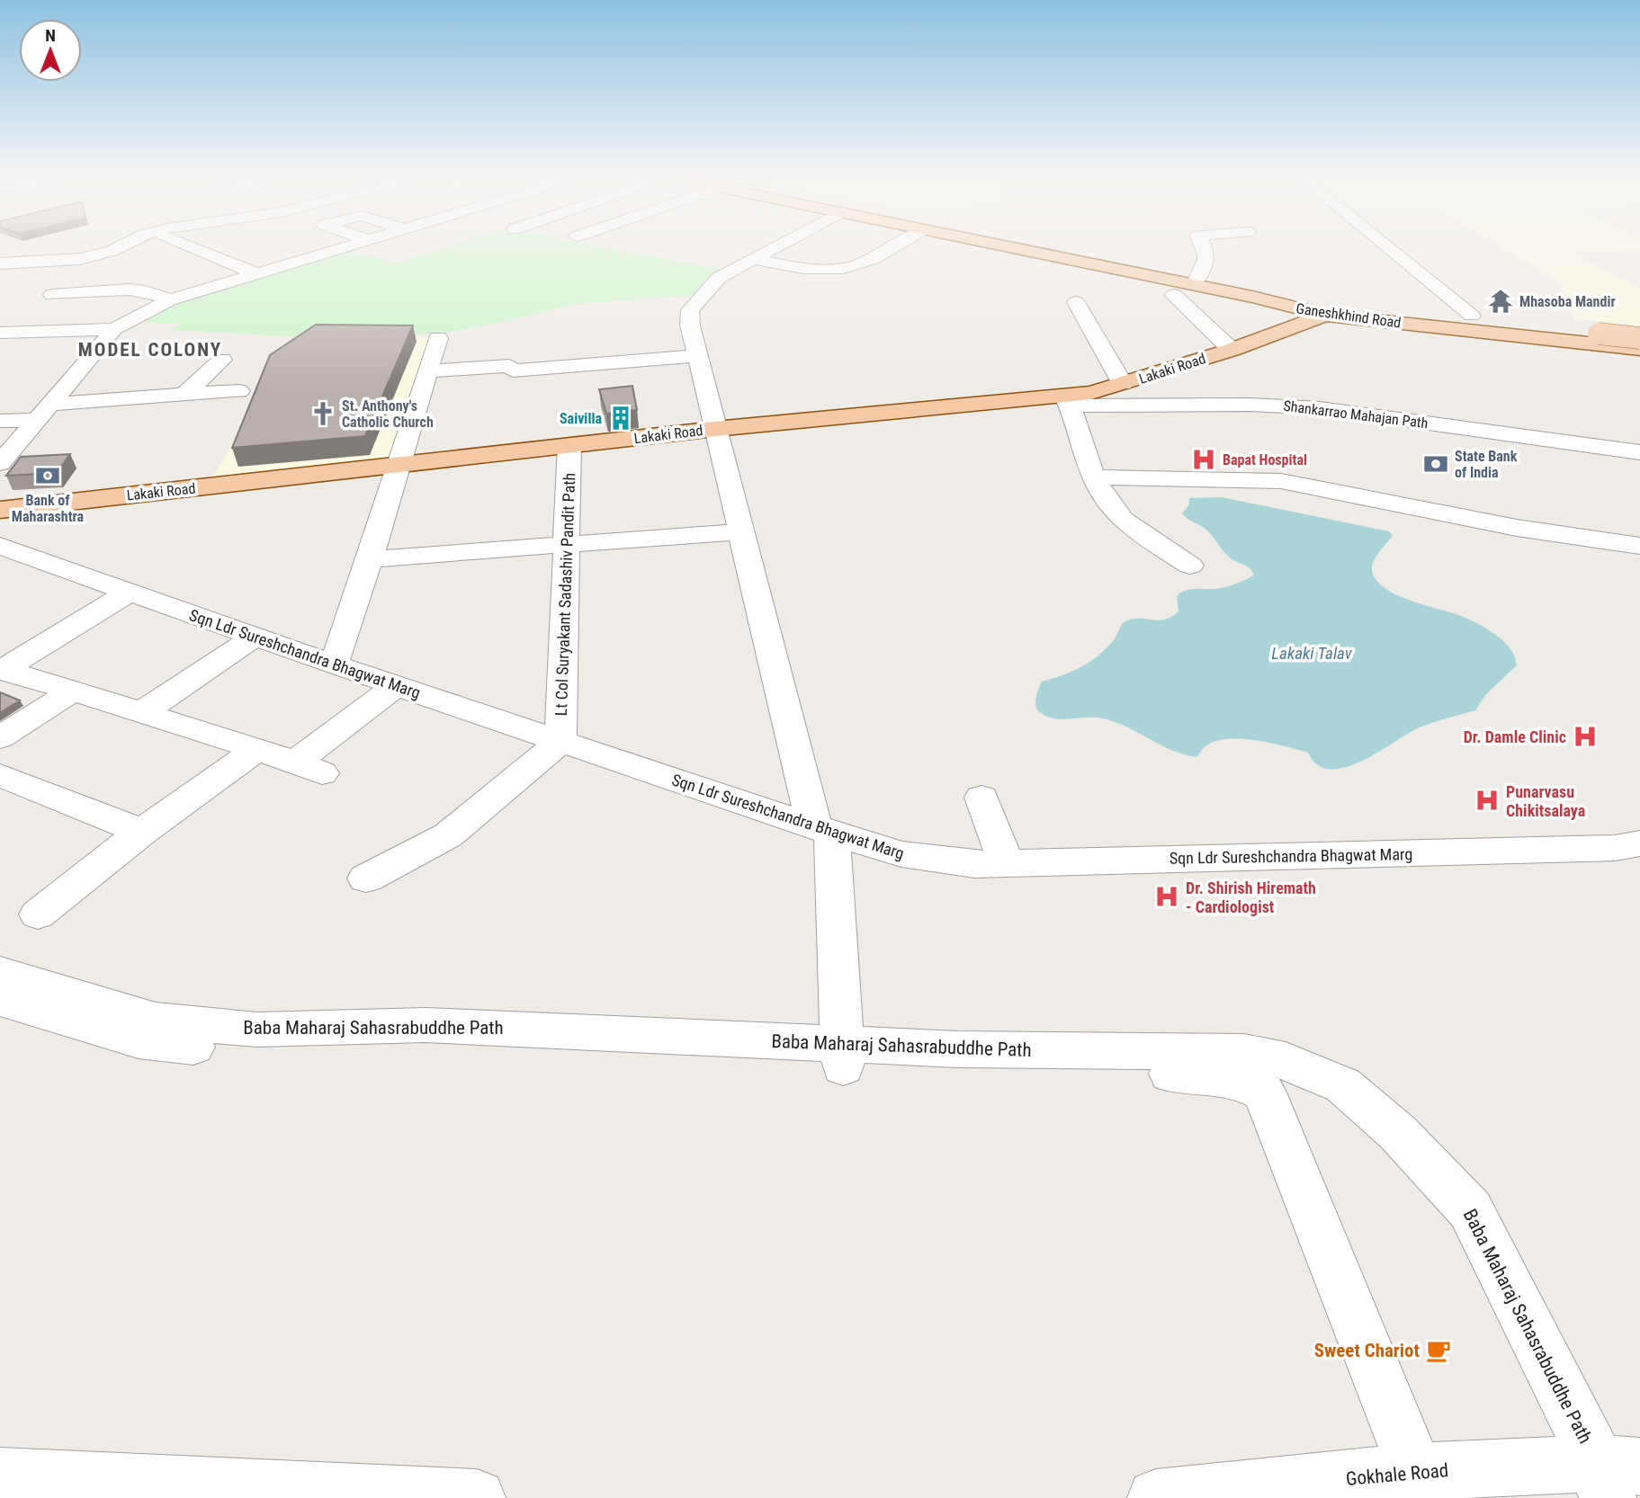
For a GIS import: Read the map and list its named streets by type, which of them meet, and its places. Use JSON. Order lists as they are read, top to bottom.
{
  "streets": {
    "main road": ["Ganeshkhind Road", "Lakaki Road"],
    "street": [
      "Shankarrao Mahajan Path",
      "Lt Col Suryakant Sadashiv Pandit Path",
      "Sqn Ldr Sureshchandra Bhagwat Marg",
      "Baba Maharaj Sahasrabuddhe Path",
      "Gokhale Road"
    ]
  },
  "crossings": [
    ["Ganeshkhind Road", "Lakaki Road"],
    ["Lakaki Road", "Shankarrao Mahajan Path"],
    ["Lakaki Road", "Lt Col Suryakant Sadashiv Pandit Path"],
    ["Lt Col Suryakant Sadashiv Pandit Path", "Sqn Ldr Sureshchandra Bhagwat Marg"],
    ["Baba Maharaj Sahasrabuddhe Path", "Gokhale Road"]
  ],
  "districts": ["MODEL COLONY"],
  "water": ["Lakaki Talav"],
  "places": {
    "temple": ["Mhasoba Mandir"],
    "church": ["St. Anthony's Catholic Church"],
    "building": ["Saivilla"],
    "hospital": [
      "Bapat Hospital",
      "Dr. Damle Clinic",
      "Punarvasu Chikitsalaya",
      "Dr. Shirish Hiremath - Cardiologist"
    ],
    "bank": ["State Bank of India", "Bank of Maharashtra"],
    "cafe": ["Sweet Chariot"]
  },
  "north": "top"
}
